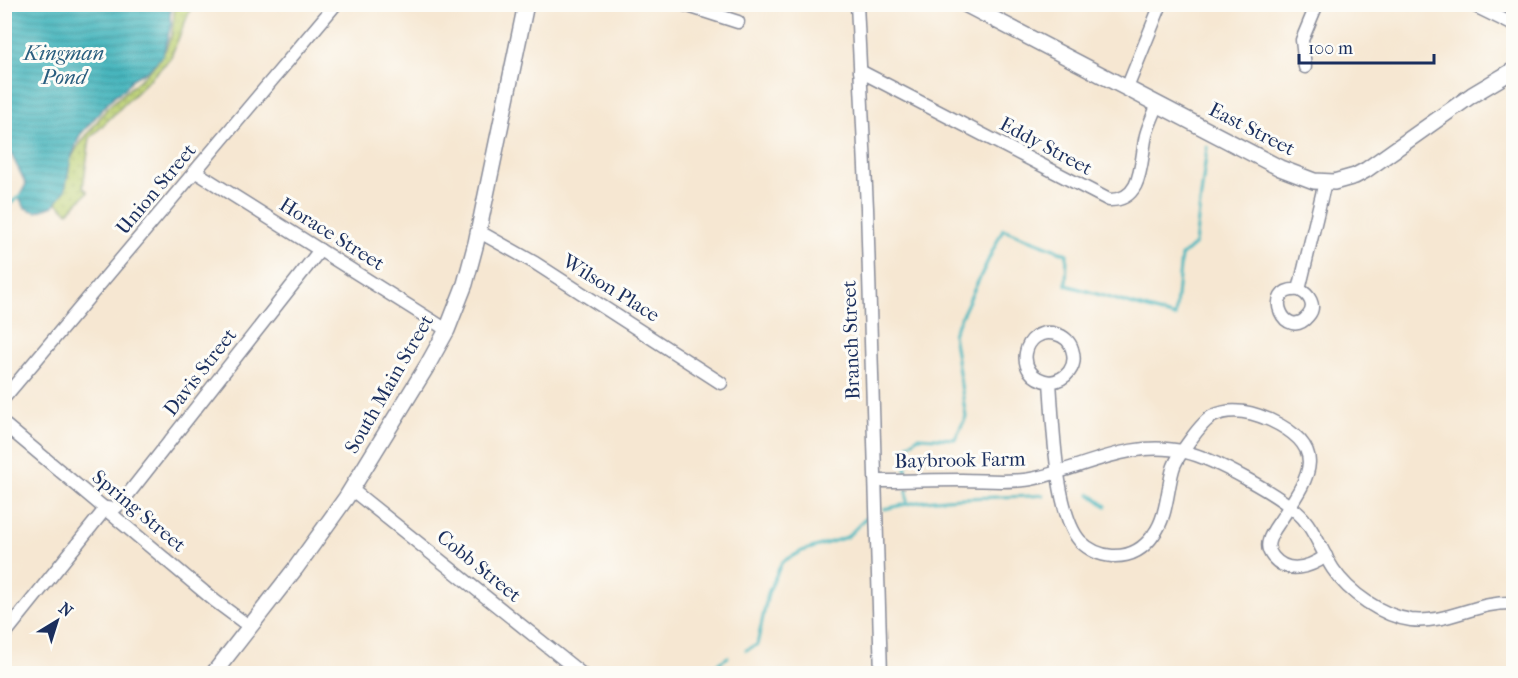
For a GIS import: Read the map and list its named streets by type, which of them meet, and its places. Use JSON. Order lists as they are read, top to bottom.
{
  "streets": {
    "main road": ["East Street", "South Main Street"],
    "street": [
      "Eddy Street",
      "Union Street",
      "Horace Street",
      "Wilson Place",
      "Branch Street",
      "Davis Street",
      "Baybrook Farm",
      "Spring Street",
      "Cobb Street"
    ]
  },
  "crossings": [
    ["East Street", "Eddy Street"],
    ["Eddy Street", "Branch Street"],
    ["Union Street", "Horace Street"],
    ["Horace Street", "Davis Street"],
    ["Horace Street", "South Main Street"],
    ["Wilson Place", "South Main Street"],
    ["Branch Street", "Baybrook Farm"],
    ["Davis Street", "Spring Street"],
    ["South Main Street", "Spring Street"],
    ["South Main Street", "Cobb Street"]
  ],
  "water": ["Kingman Pond"],
  "scale_bar": "100 m",
  "north": "top right"
}
